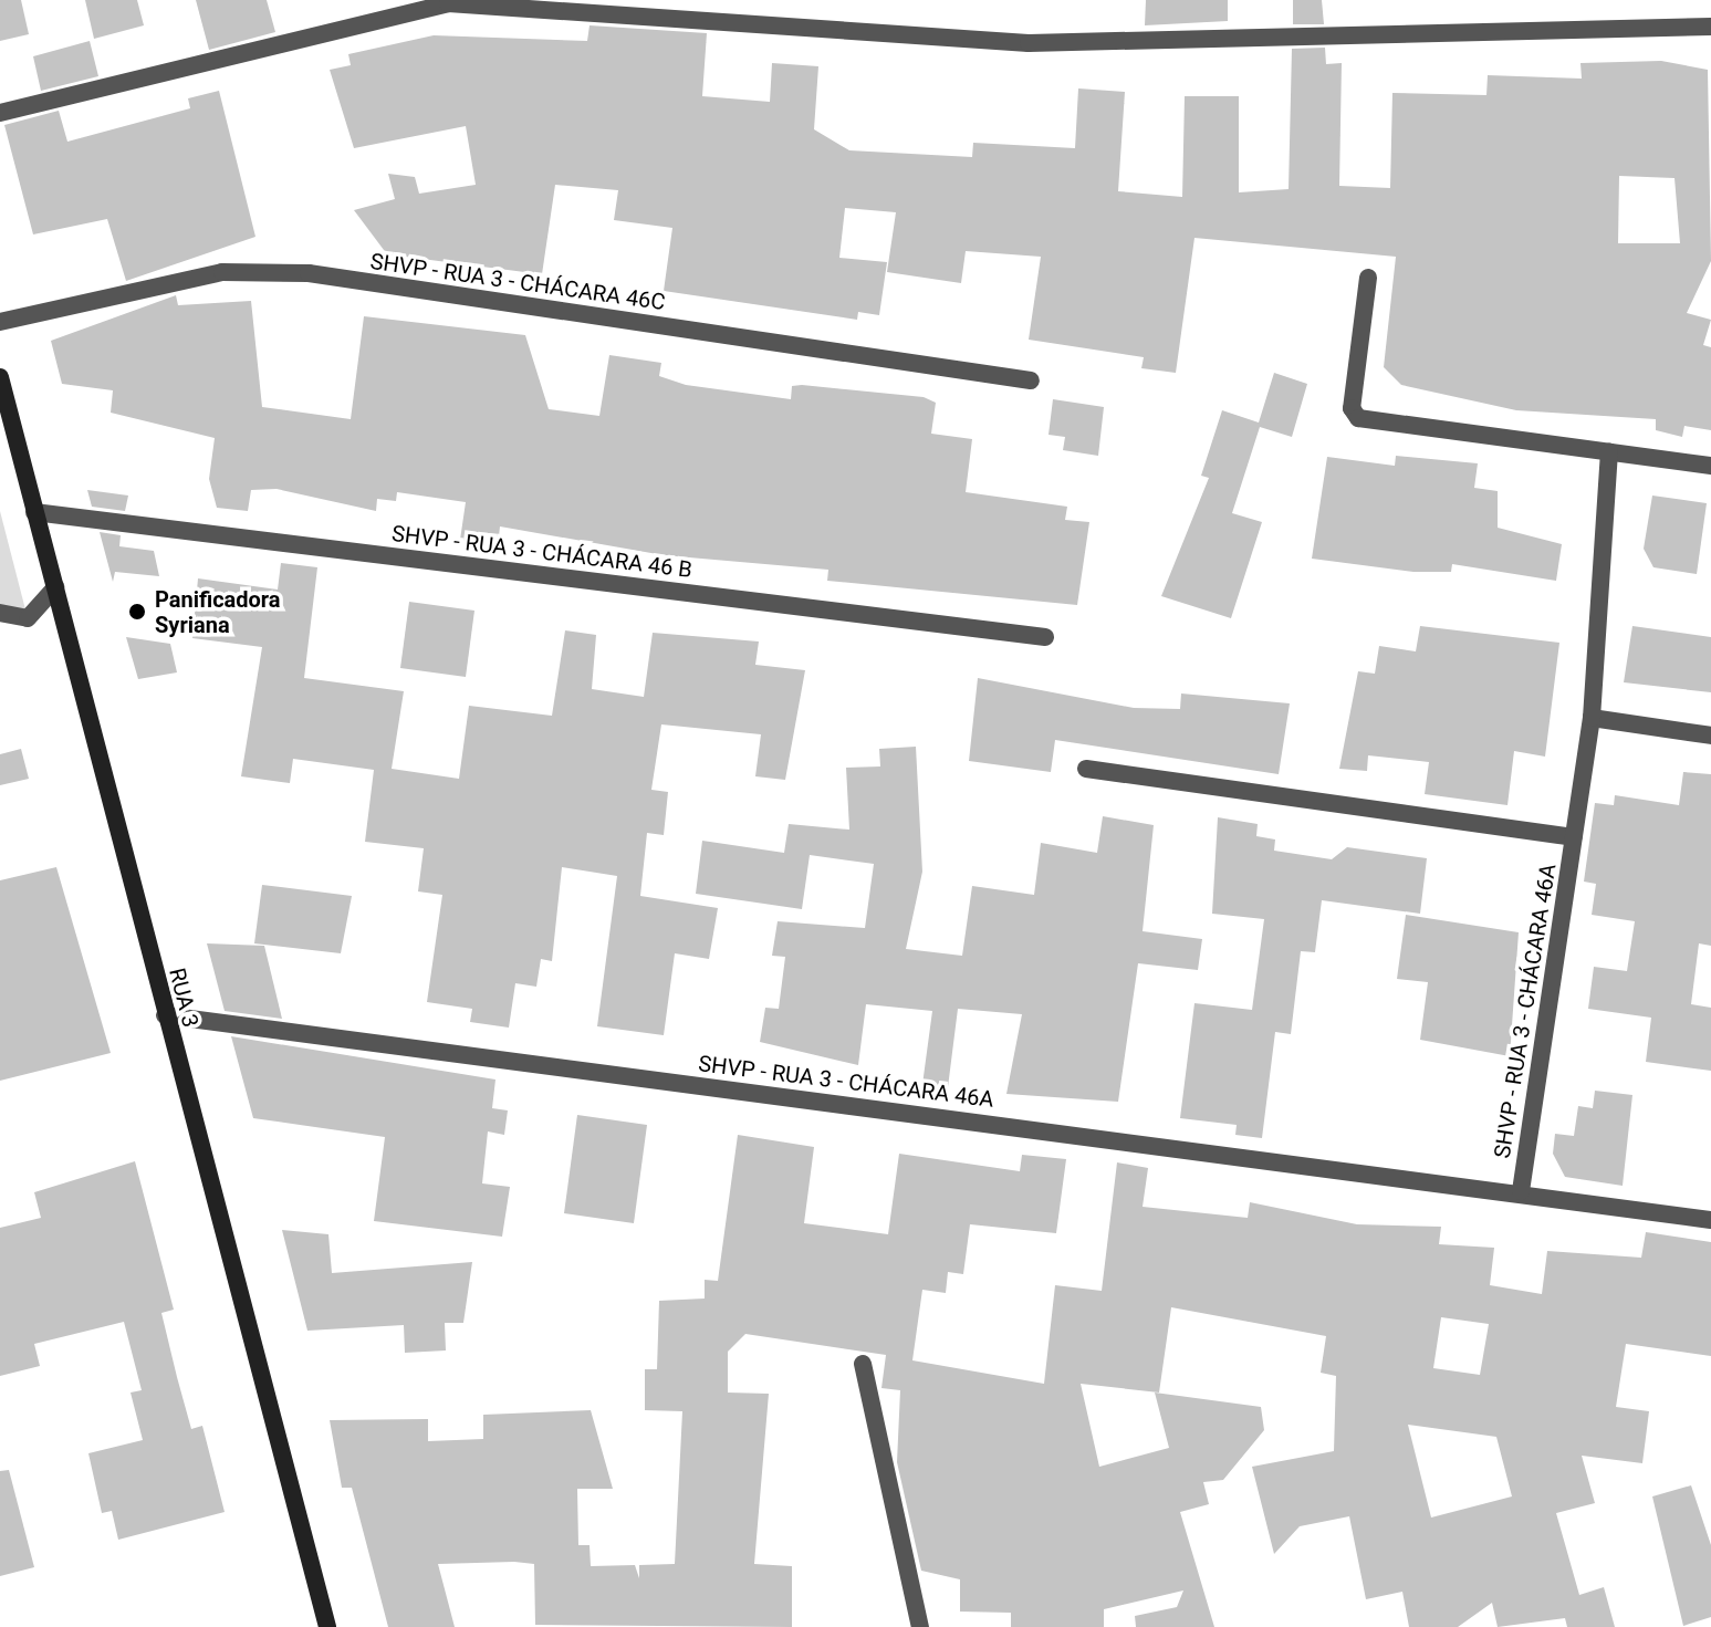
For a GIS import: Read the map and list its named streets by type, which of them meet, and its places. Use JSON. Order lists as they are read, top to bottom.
{
  "streets": {
    "main road": ["RUA 3"],
    "street": ["SHVP - RUA 3 - CHÁCARA 46C", "SHVP - RUA 3 - CHÁCARA 46 B", "SHVP - RUA 3 - CHÁCARA 46A"]
  },
  "crossings": [
    ["SHVP - RUA 3 - CHÁCARA 46 B", "RUA 3"],
    ["RUA 3", "SHVP - RUA 3 - CHÁCARA 46A"]
  ],
  "places": ["Panificadora Syriana"]
}
